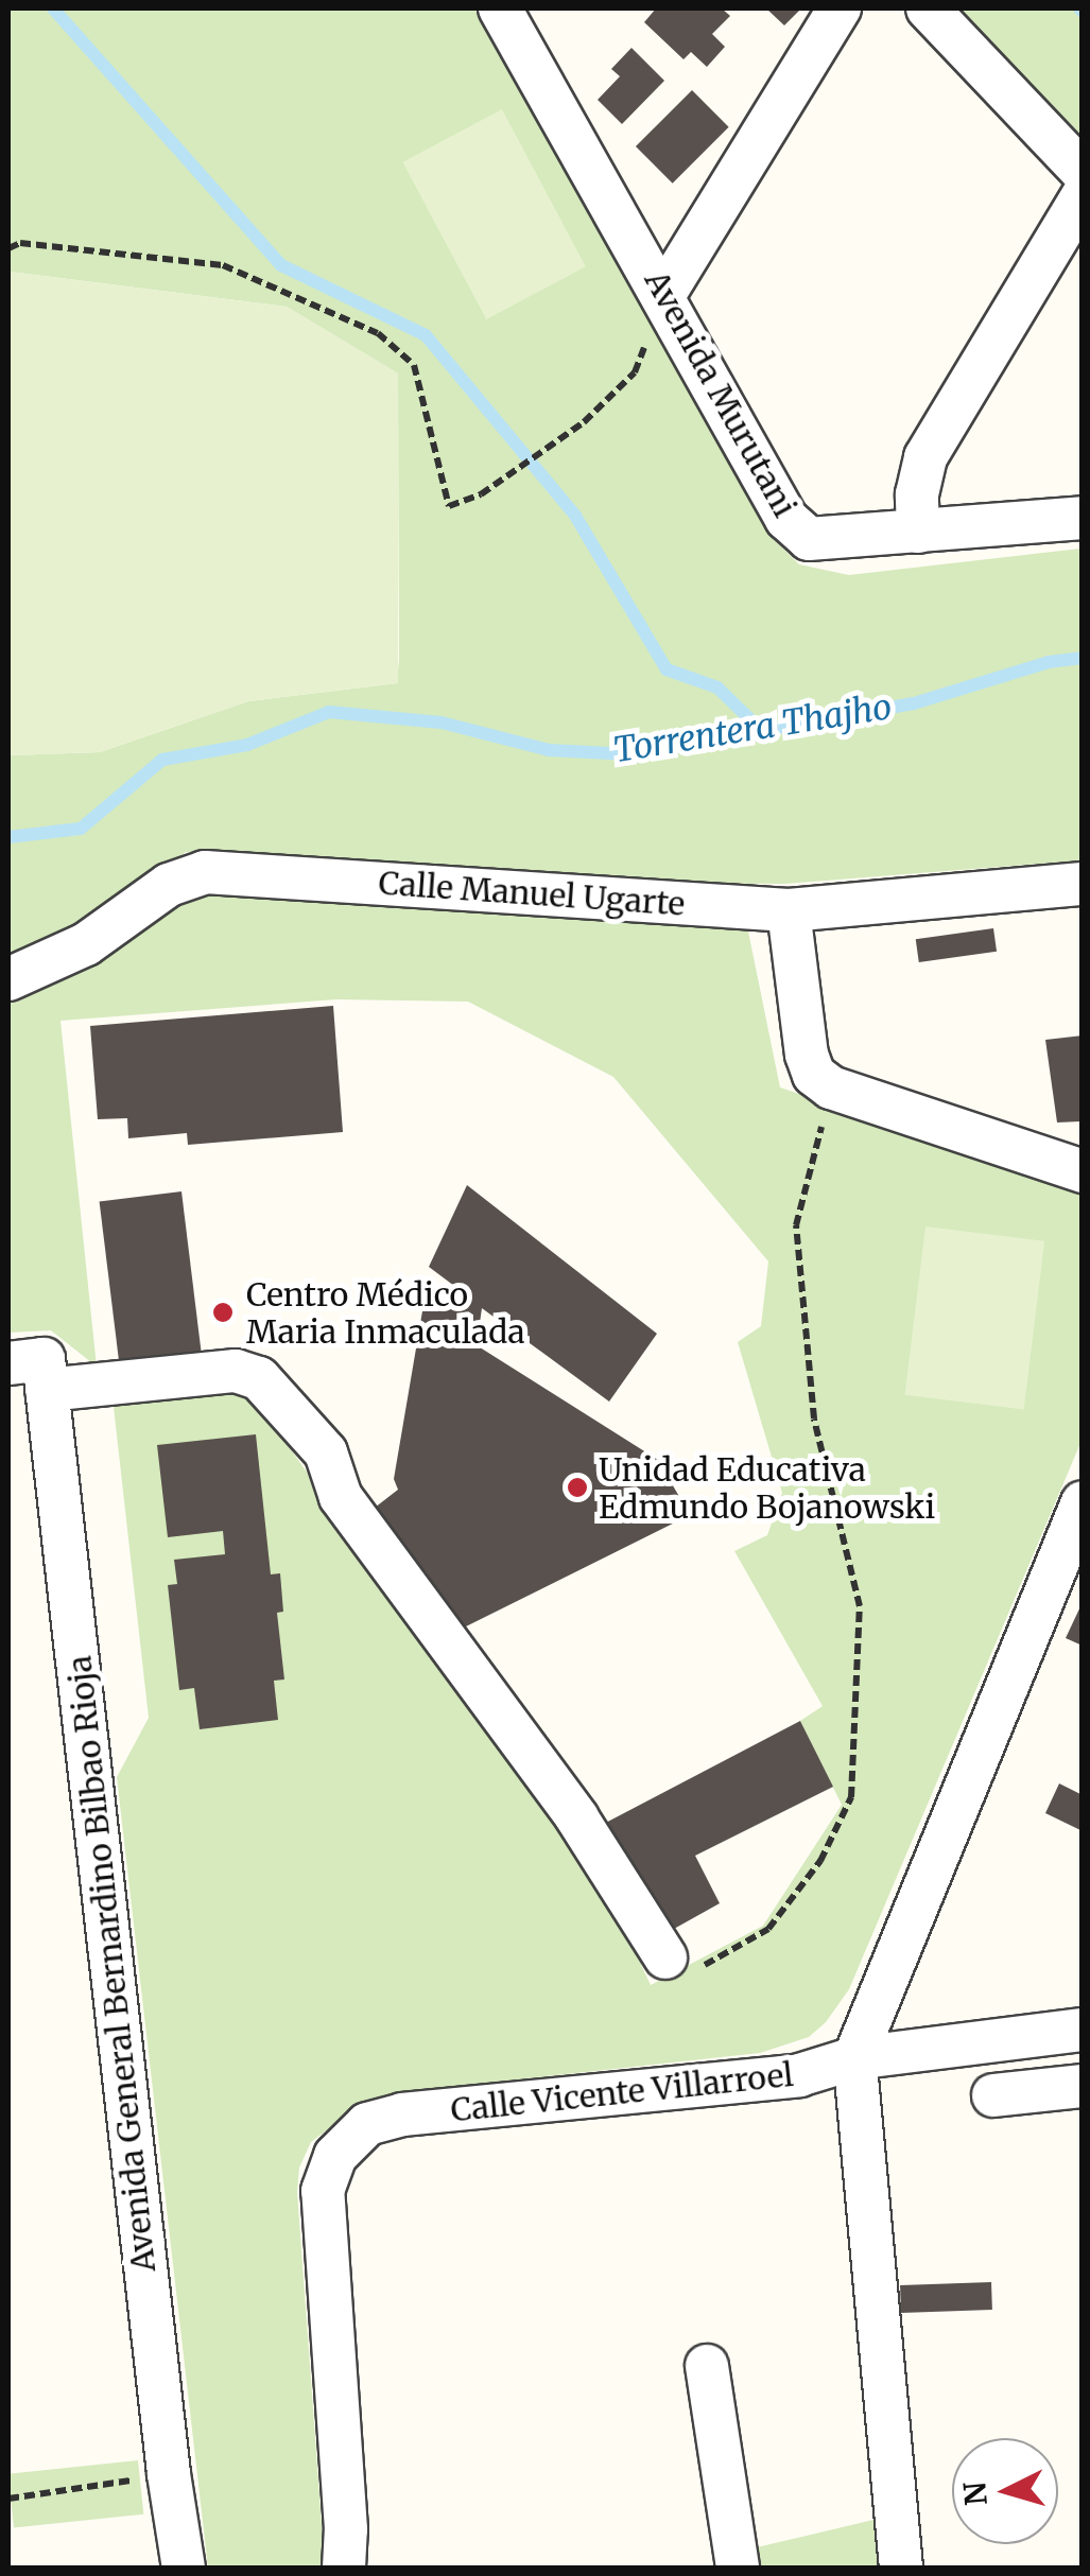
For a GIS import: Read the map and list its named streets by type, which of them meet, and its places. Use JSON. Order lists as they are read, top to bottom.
{
  "streets": {
    "street": [
      "Avenida Murutani",
      "Calle Manuel Ugarte",
      "Avenida General Bernardino Bilbao Rioja",
      "Calle Vicente Villarroel"
    ]
  },
  "water": ["Torrentera Thajho"],
  "places": ["Centro Médico Maria Inmaculada", "Unidad Educativa Edmundo Bojanowski"],
  "north": "left"
}
